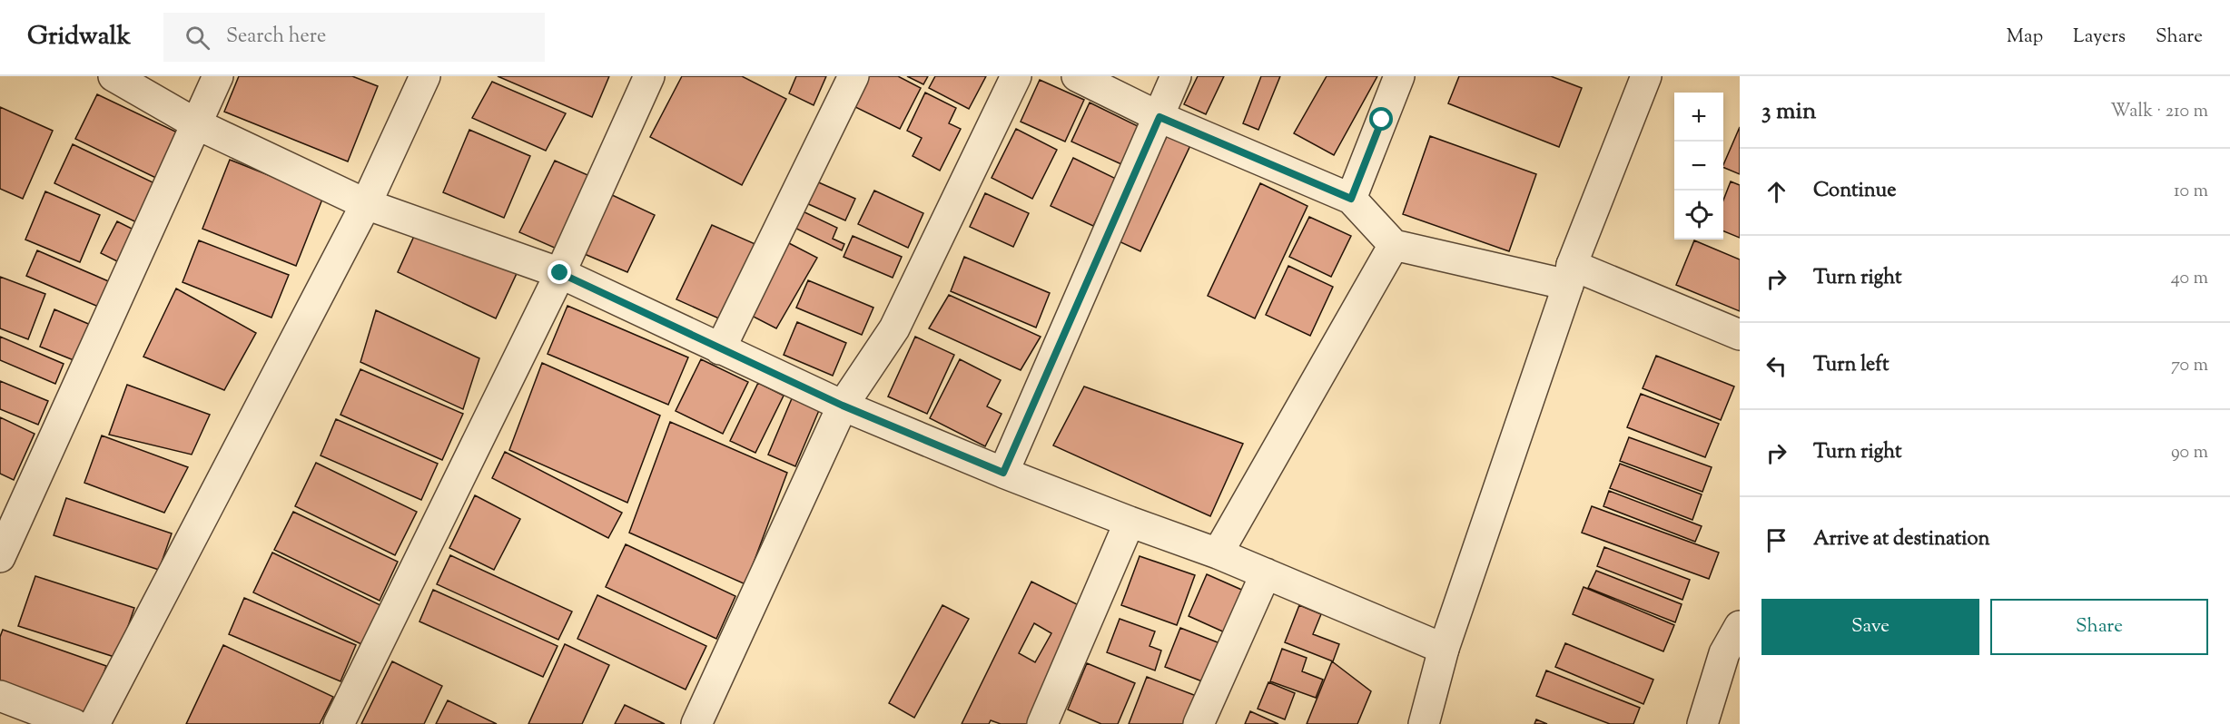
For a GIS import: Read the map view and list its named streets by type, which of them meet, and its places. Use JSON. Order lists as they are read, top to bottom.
{
  "page": {
    "header": "Gridwalk",
    "search": "Search here",
    "nav": ["Map", "Layers", "Share"],
    "heading": ["3 min", "Walk · 210 m"],
    "map_buttons": ["+", "−"],
    "list": [
      ["Continue", "10 m"],
      ["Turn right", "40 m"],
      ["Turn left", "70 m"],
      ["Turn right", "90 m"],
      "Arrive at destination"
    ],
    "buttons": ["Save", "Share"]
  }
}
